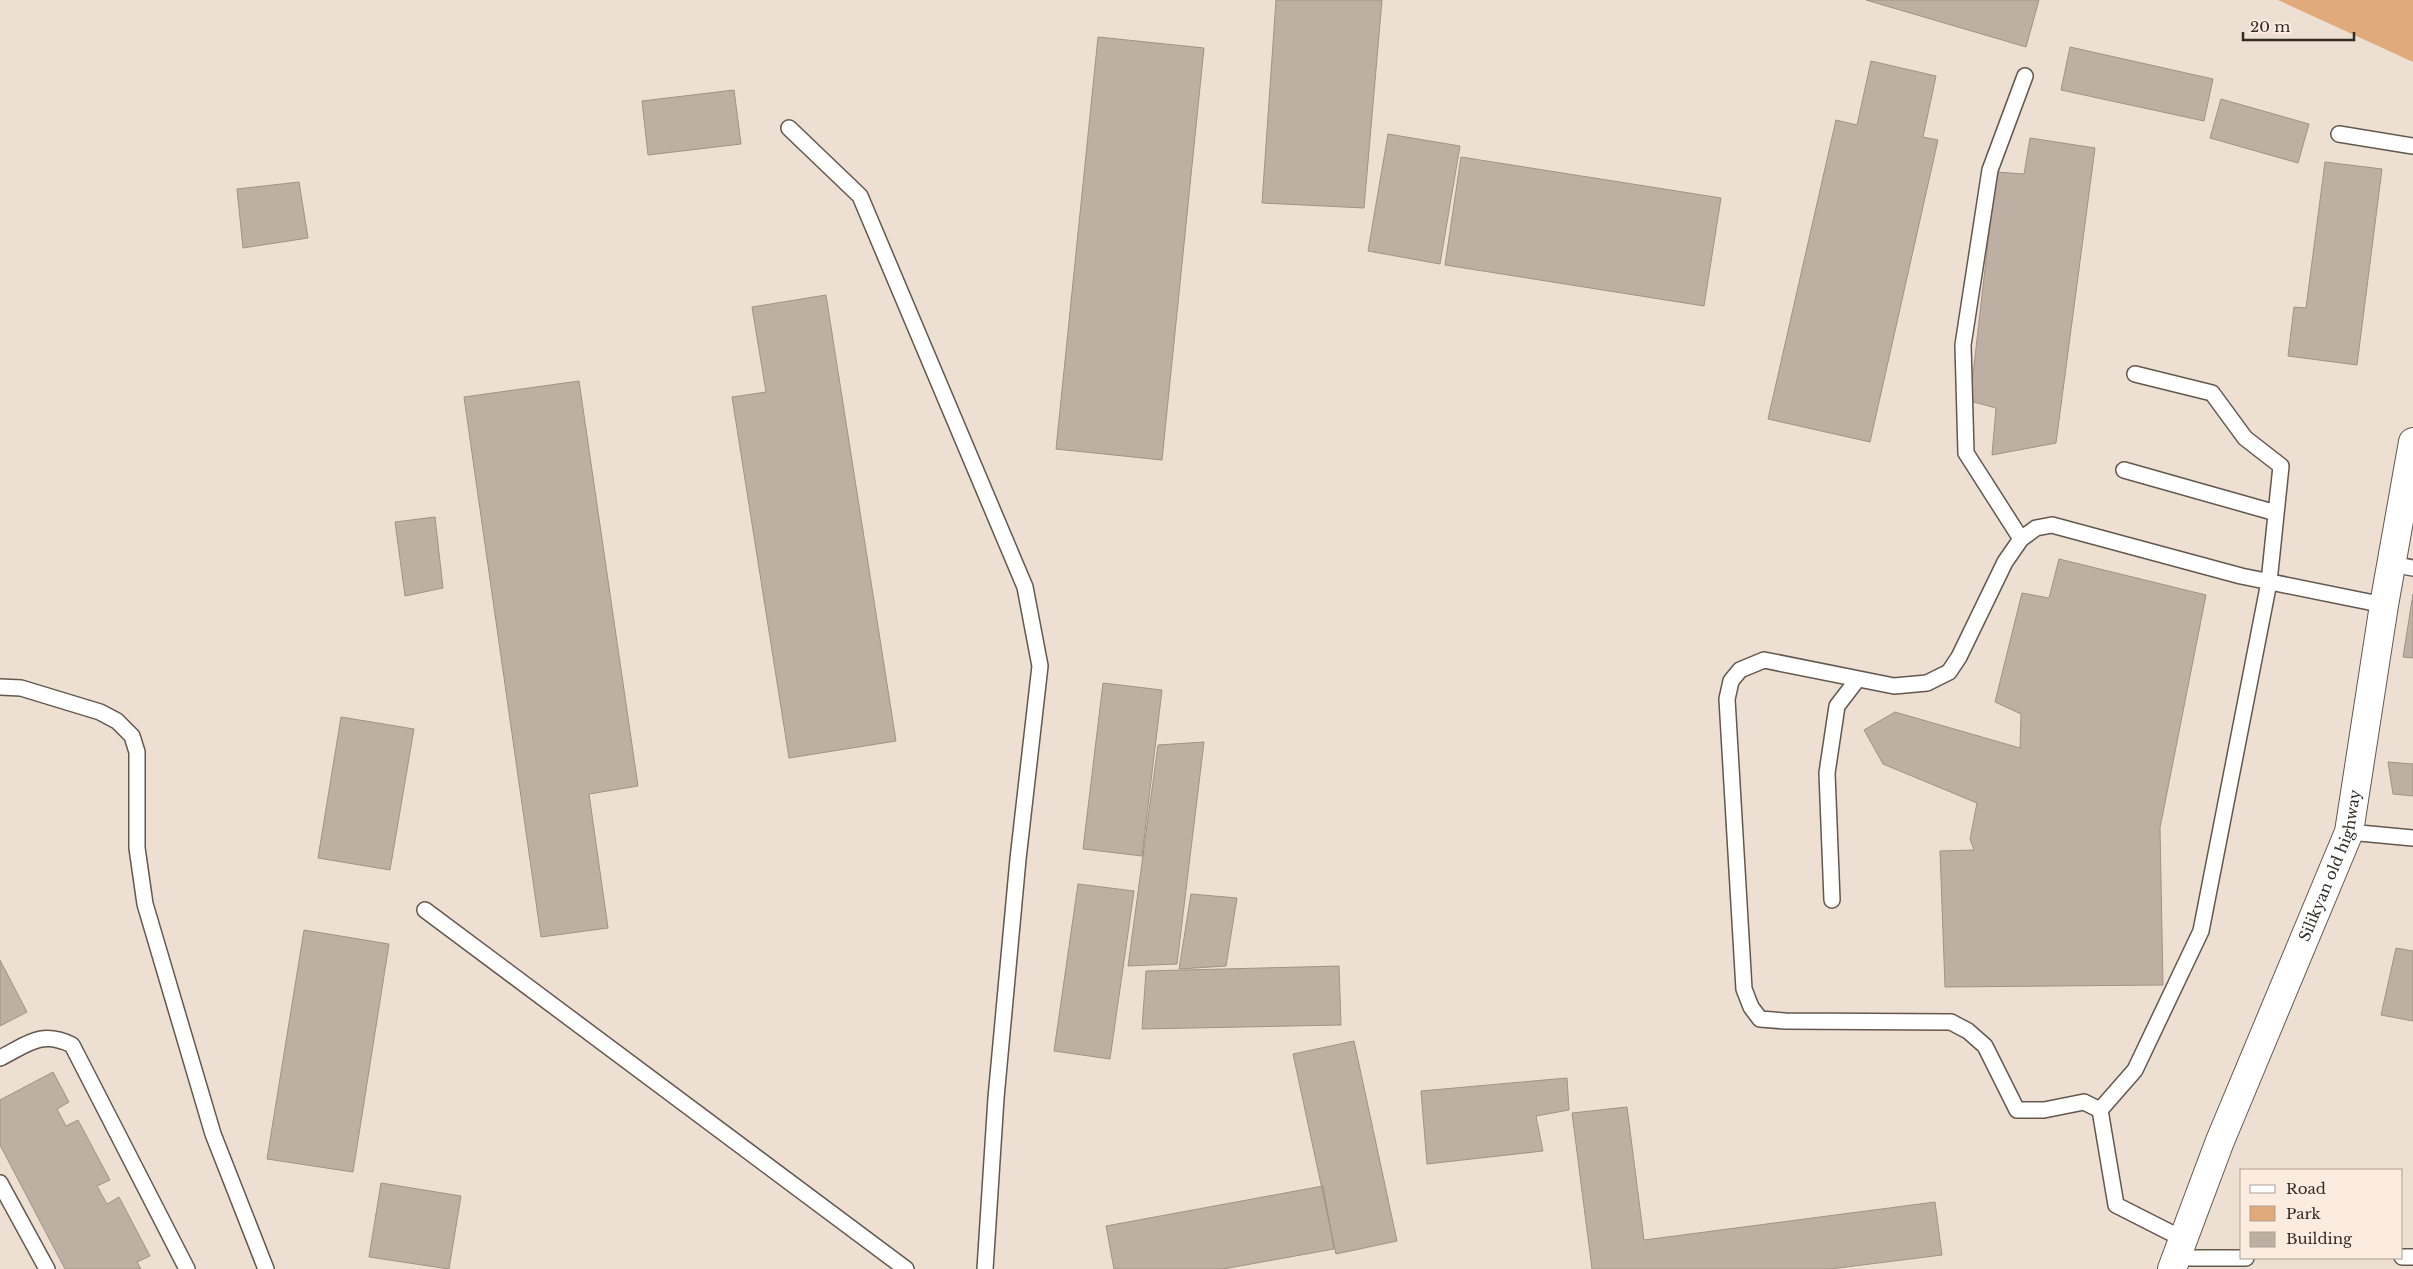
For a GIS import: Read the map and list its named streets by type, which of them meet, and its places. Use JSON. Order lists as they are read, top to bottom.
{
  "streets": {
    "street": ["Silikyan old highway"]
  },
  "legend": ["Road", "Park", "Building"],
  "scale_bar": "20 m"
}
